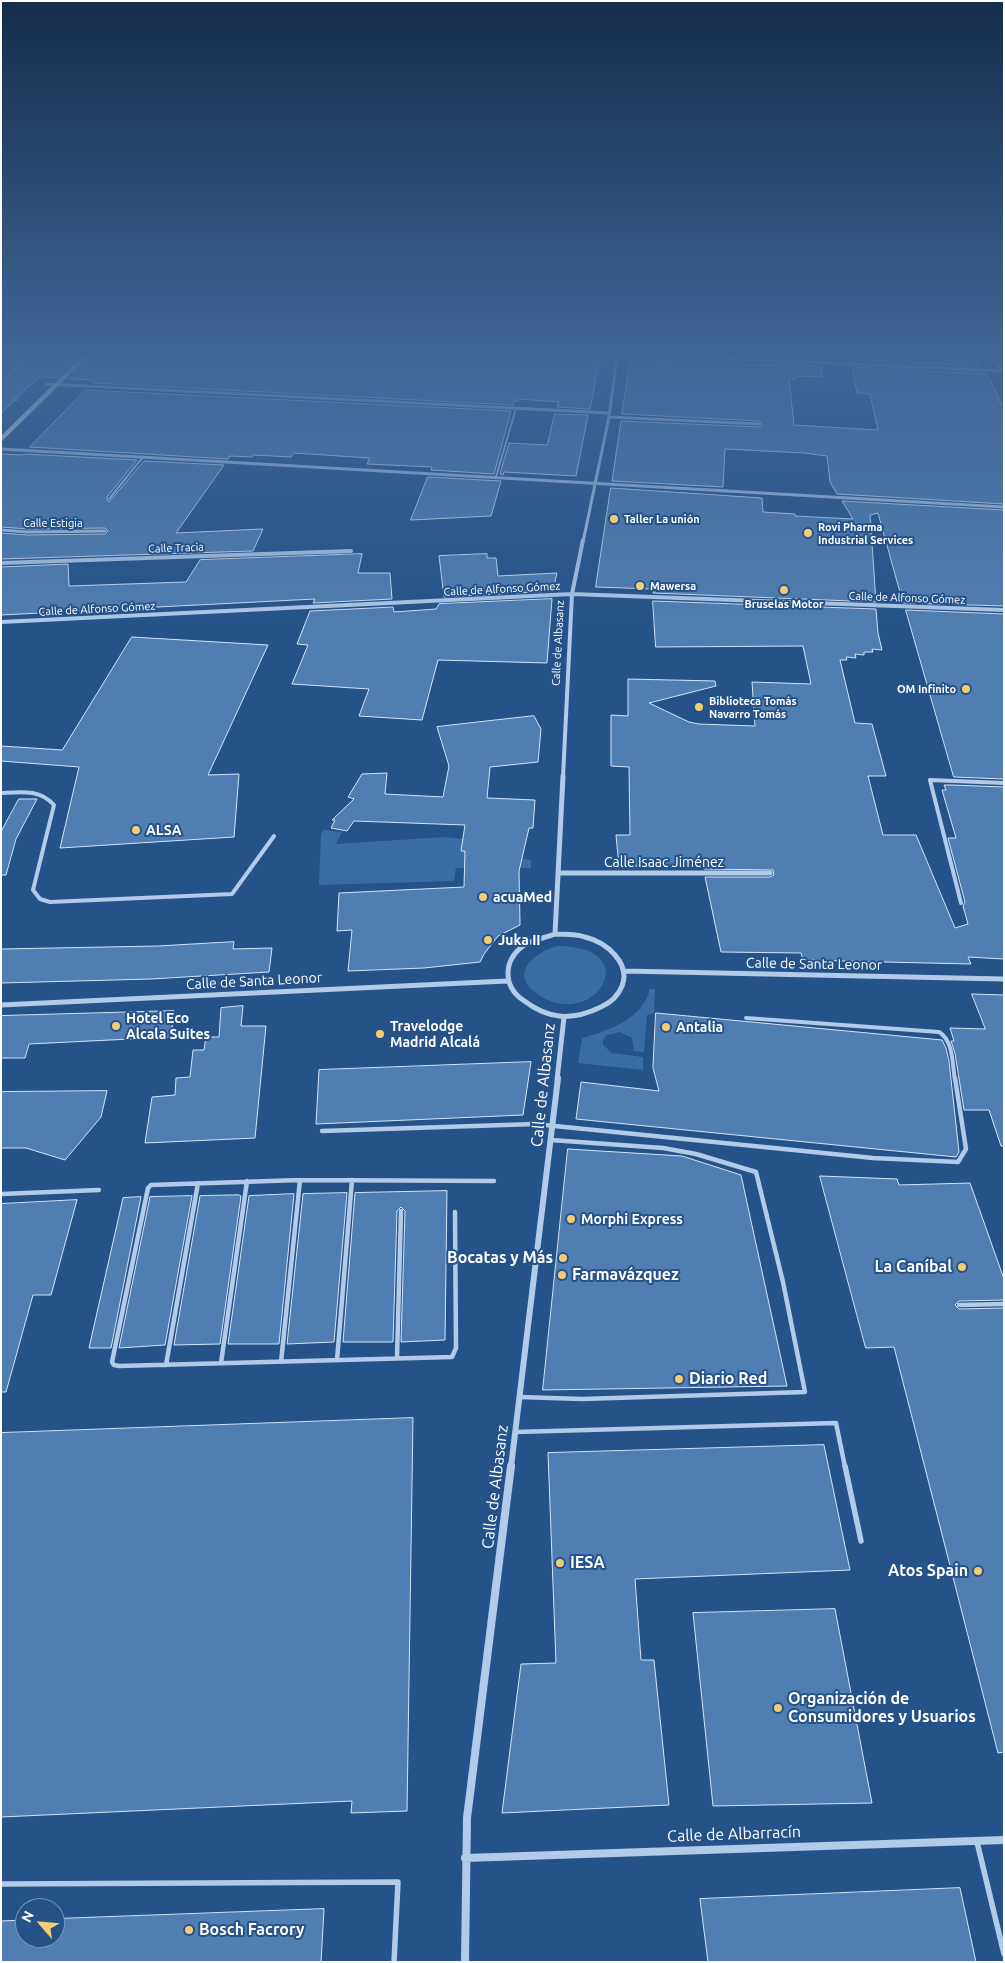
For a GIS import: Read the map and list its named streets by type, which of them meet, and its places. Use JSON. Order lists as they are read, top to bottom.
{
  "streets": {
    "street": [
      "Calle Estigia",
      "Calle Tracia",
      "Calle de Alfonso Gómez",
      "Calle de Albasanz",
      "Calle Isaac Jiménez",
      "Calle de Santa Leonor",
      "Calle de Albarracín"
    ]
  },
  "crossings": [
    ["Calle de Alfonso Gómez", "Calle de Albasanz"],
    ["Calle de Albasanz", "Calle Isaac Jiménez"],
    ["Calle de Albasanz", "Calle de Santa Leonor"],
    ["Calle de Albasanz", "Calle de Albarracín"]
  ],
  "places": [
    "Taller La unión",
    "Rovi Pharma Industrial Services",
    "Mawersa",
    "Bruselas Motor",
    "OM Infinito",
    "Biblioteca Tomás Navarro Tomás",
    "ALSA",
    "acuaMed",
    "Juka II",
    "Hotel Eco Alcala Suites",
    "Antalia",
    "Travelodge Madrid Alcalá",
    "Morphi Express",
    "Bocatas y Más",
    "La Caníbal",
    "Farmavázquez",
    "Diario Red",
    "IESA",
    "Atos Spain",
    "Organización de Consumidores y Usuarios",
    "Bosch Facrory"
  ],
  "north": "top left"
}
